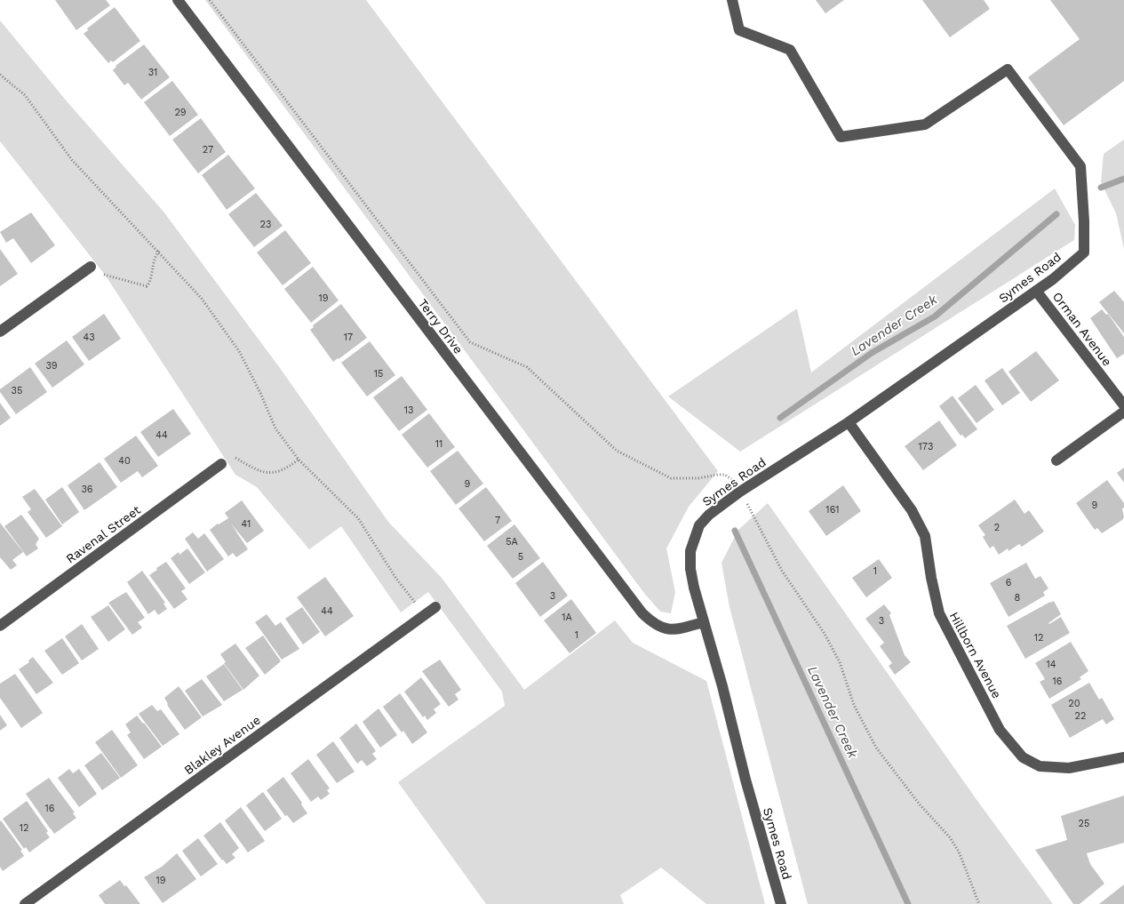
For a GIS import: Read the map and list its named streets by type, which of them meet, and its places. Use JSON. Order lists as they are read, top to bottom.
{
  "streets": {
    "street": [
      "Symes Road",
      "Terry Drive",
      "Orman Avenue",
      "Ravenal Street",
      "Hillborn Avenue",
      "Blakley Avenue"
    ]
  },
  "crossings": [
    ["Symes Road", "Terry Drive"],
    ["Symes Road", "Orman Avenue"],
    ["Symes Road", "Hillborn Avenue"]
  ],
  "water": ["Lavender Creek"],
  "house_numbers": [
    "31",
    "29",
    "27",
    "23",
    "19",
    "43",
    "17",
    "39",
    "15",
    "35",
    "13",
    "44",
    "11",
    "173",
    "40",
    "9",
    "36",
    "9",
    "161",
    "7",
    "41",
    "2",
    "5A",
    "5",
    "1",
    "6",
    "3",
    "8",
    "44",
    "1A",
    "3",
    "1",
    "12",
    "14",
    "16",
    "20",
    "22",
    "16",
    "25",
    "12",
    "19"
  ]
}
